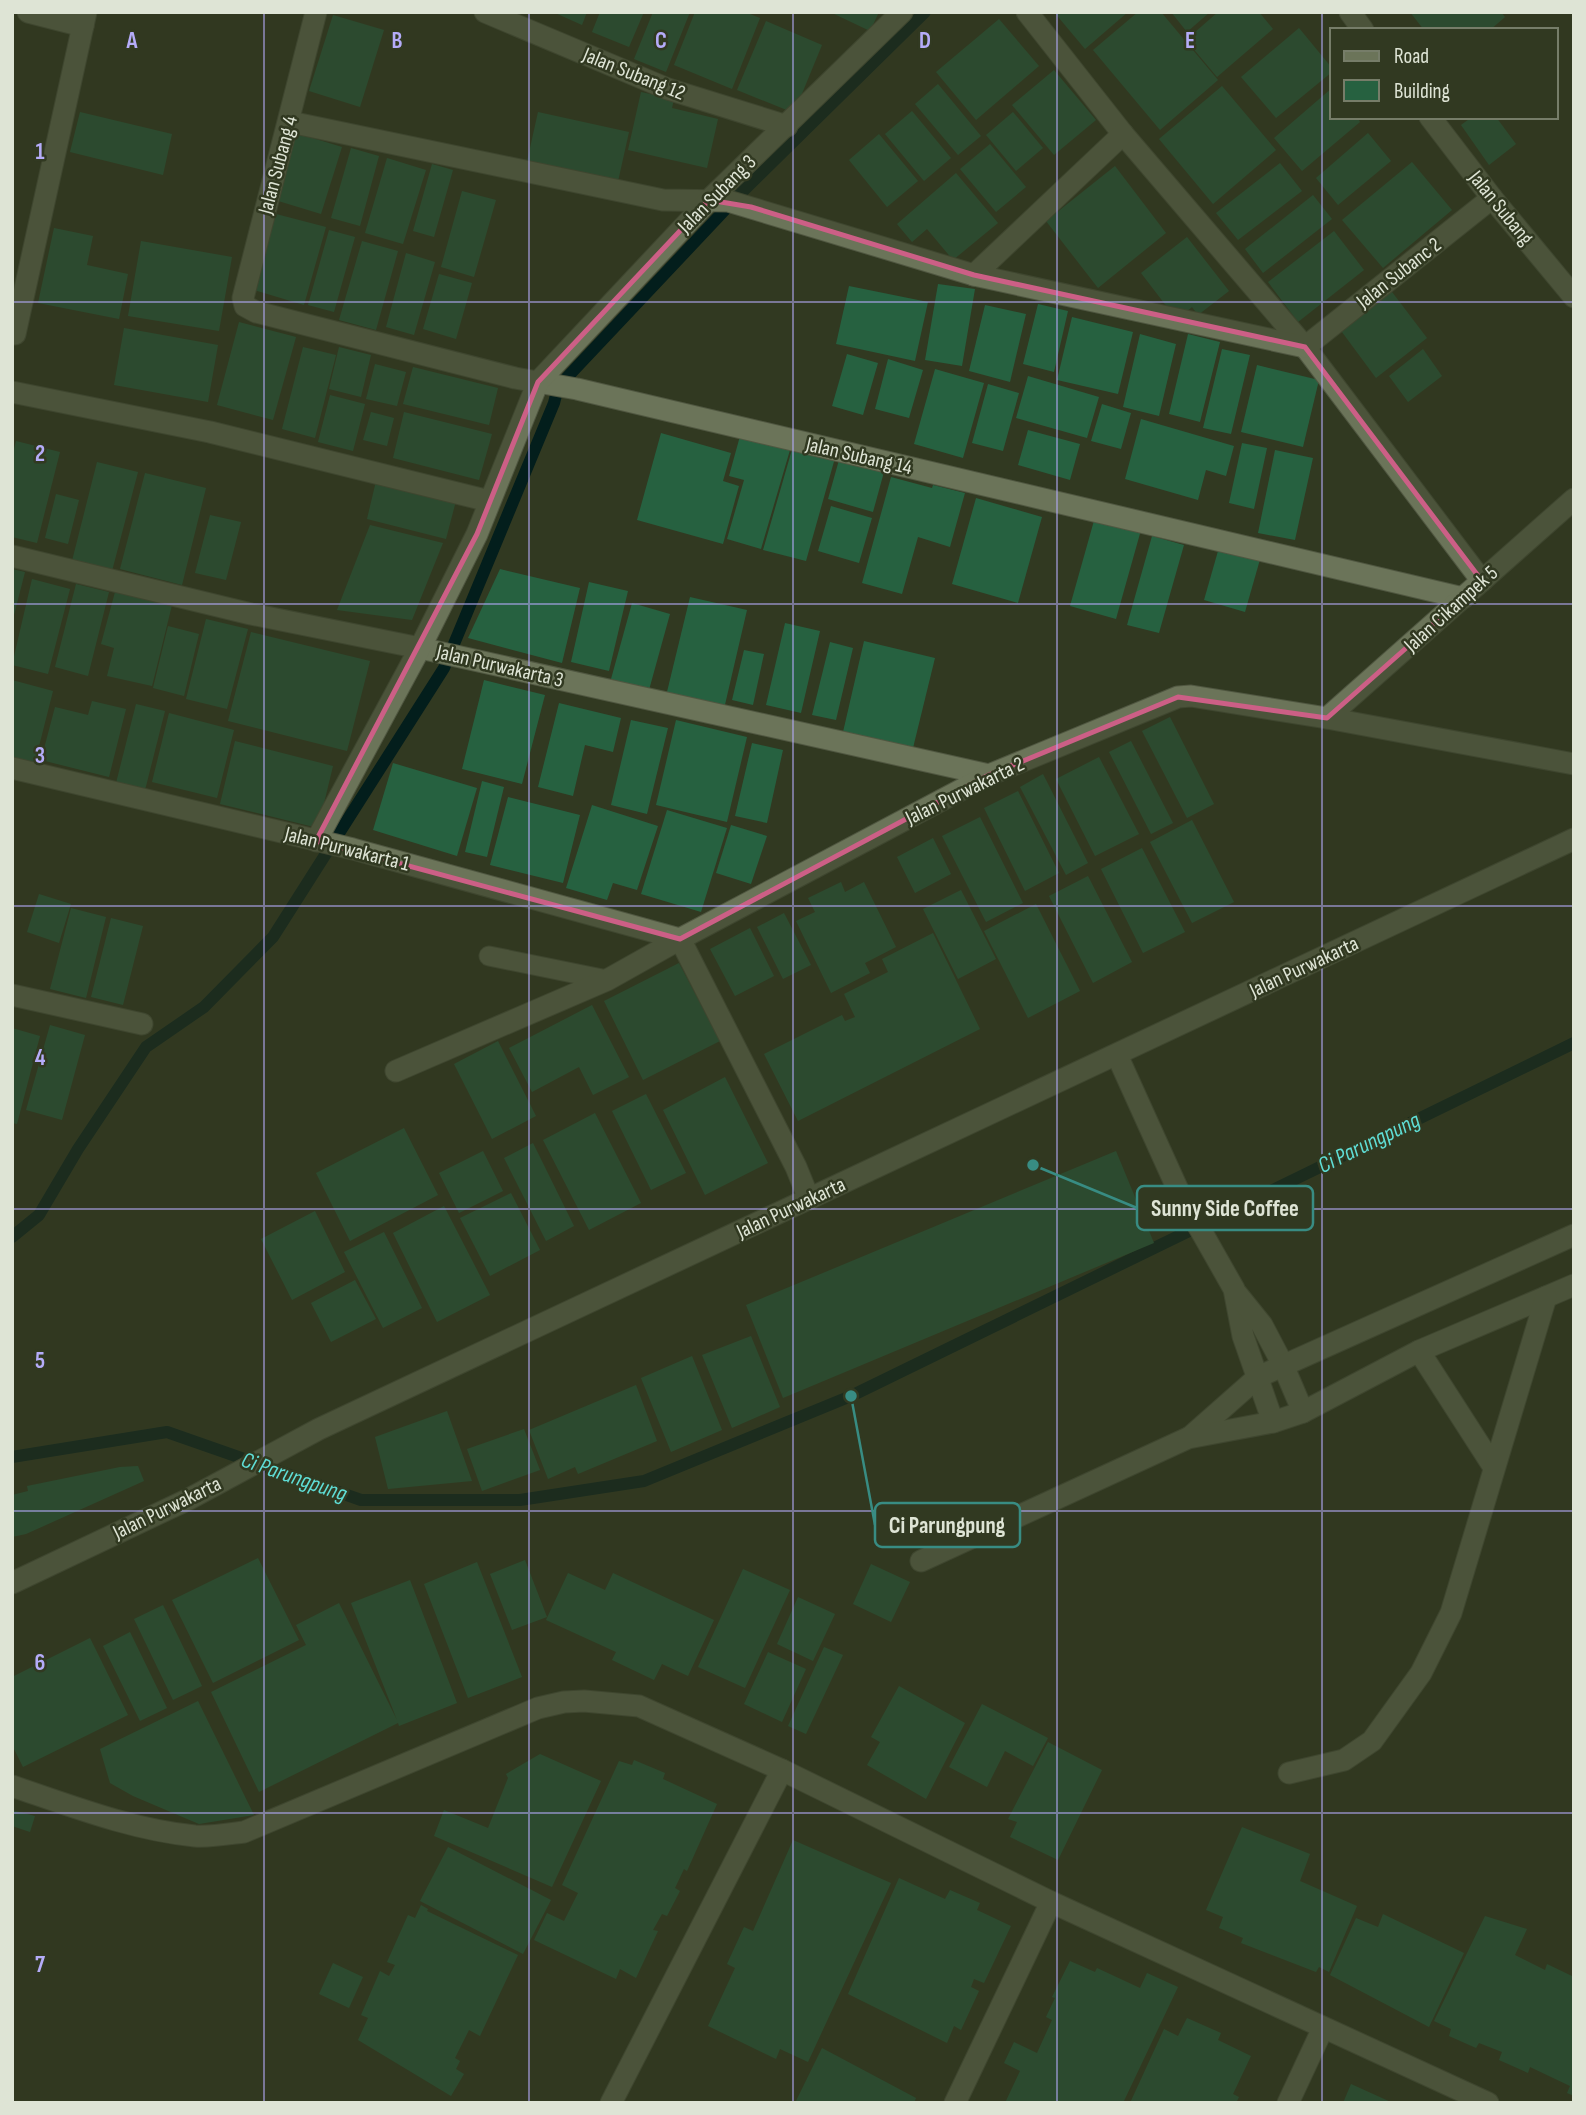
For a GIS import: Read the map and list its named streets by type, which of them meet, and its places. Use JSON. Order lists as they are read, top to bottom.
{
  "streets": {
    "street": [
      "Jalan Subang 12",
      "Jalan Subang 4",
      "Jalan Subang 3",
      "Jalan Subang",
      "Jalan Subanc 2",
      "Jalan Subang 14",
      "Jalan Cikampek 5",
      "Jalan Purwakarta 3",
      "Jalan Purwakarta 2",
      "Jalan Purwakarta 1",
      "Jalan Purwakarta"
    ]
  },
  "crossings": [
    ["Jalan Subang 12", "Jalan Subang 3"],
    ["Jalan Subang 4", "Jalan Subang 14"],
    ["Jalan Subang 3", "Jalan Subang 14"],
    ["Jalan Subang", "Jalan Subanc 2"],
    ["Jalan Subang 14", "Jalan Cikampek 5"],
    ["Jalan Cikampek 5", "Jalan Purwakarta 2"],
    ["Jalan Purwakarta 3", "Jalan Purwakarta 2"],
    ["Jalan Purwakarta 2", "Jalan Purwakarta 1"]
  ],
  "water": ["Ci Parungpung"],
  "places": ["Sunny Side Coffee", "Ci Parungpung"],
  "legend": ["Road", "Building"],
  "grid": {
    "columns": [
      "A",
      "B",
      "C",
      "D",
      "E"
    ],
    "rows": [
      "1",
      "2",
      "3",
      "4",
      "5",
      "6",
      "7"
    ]
  }
}
